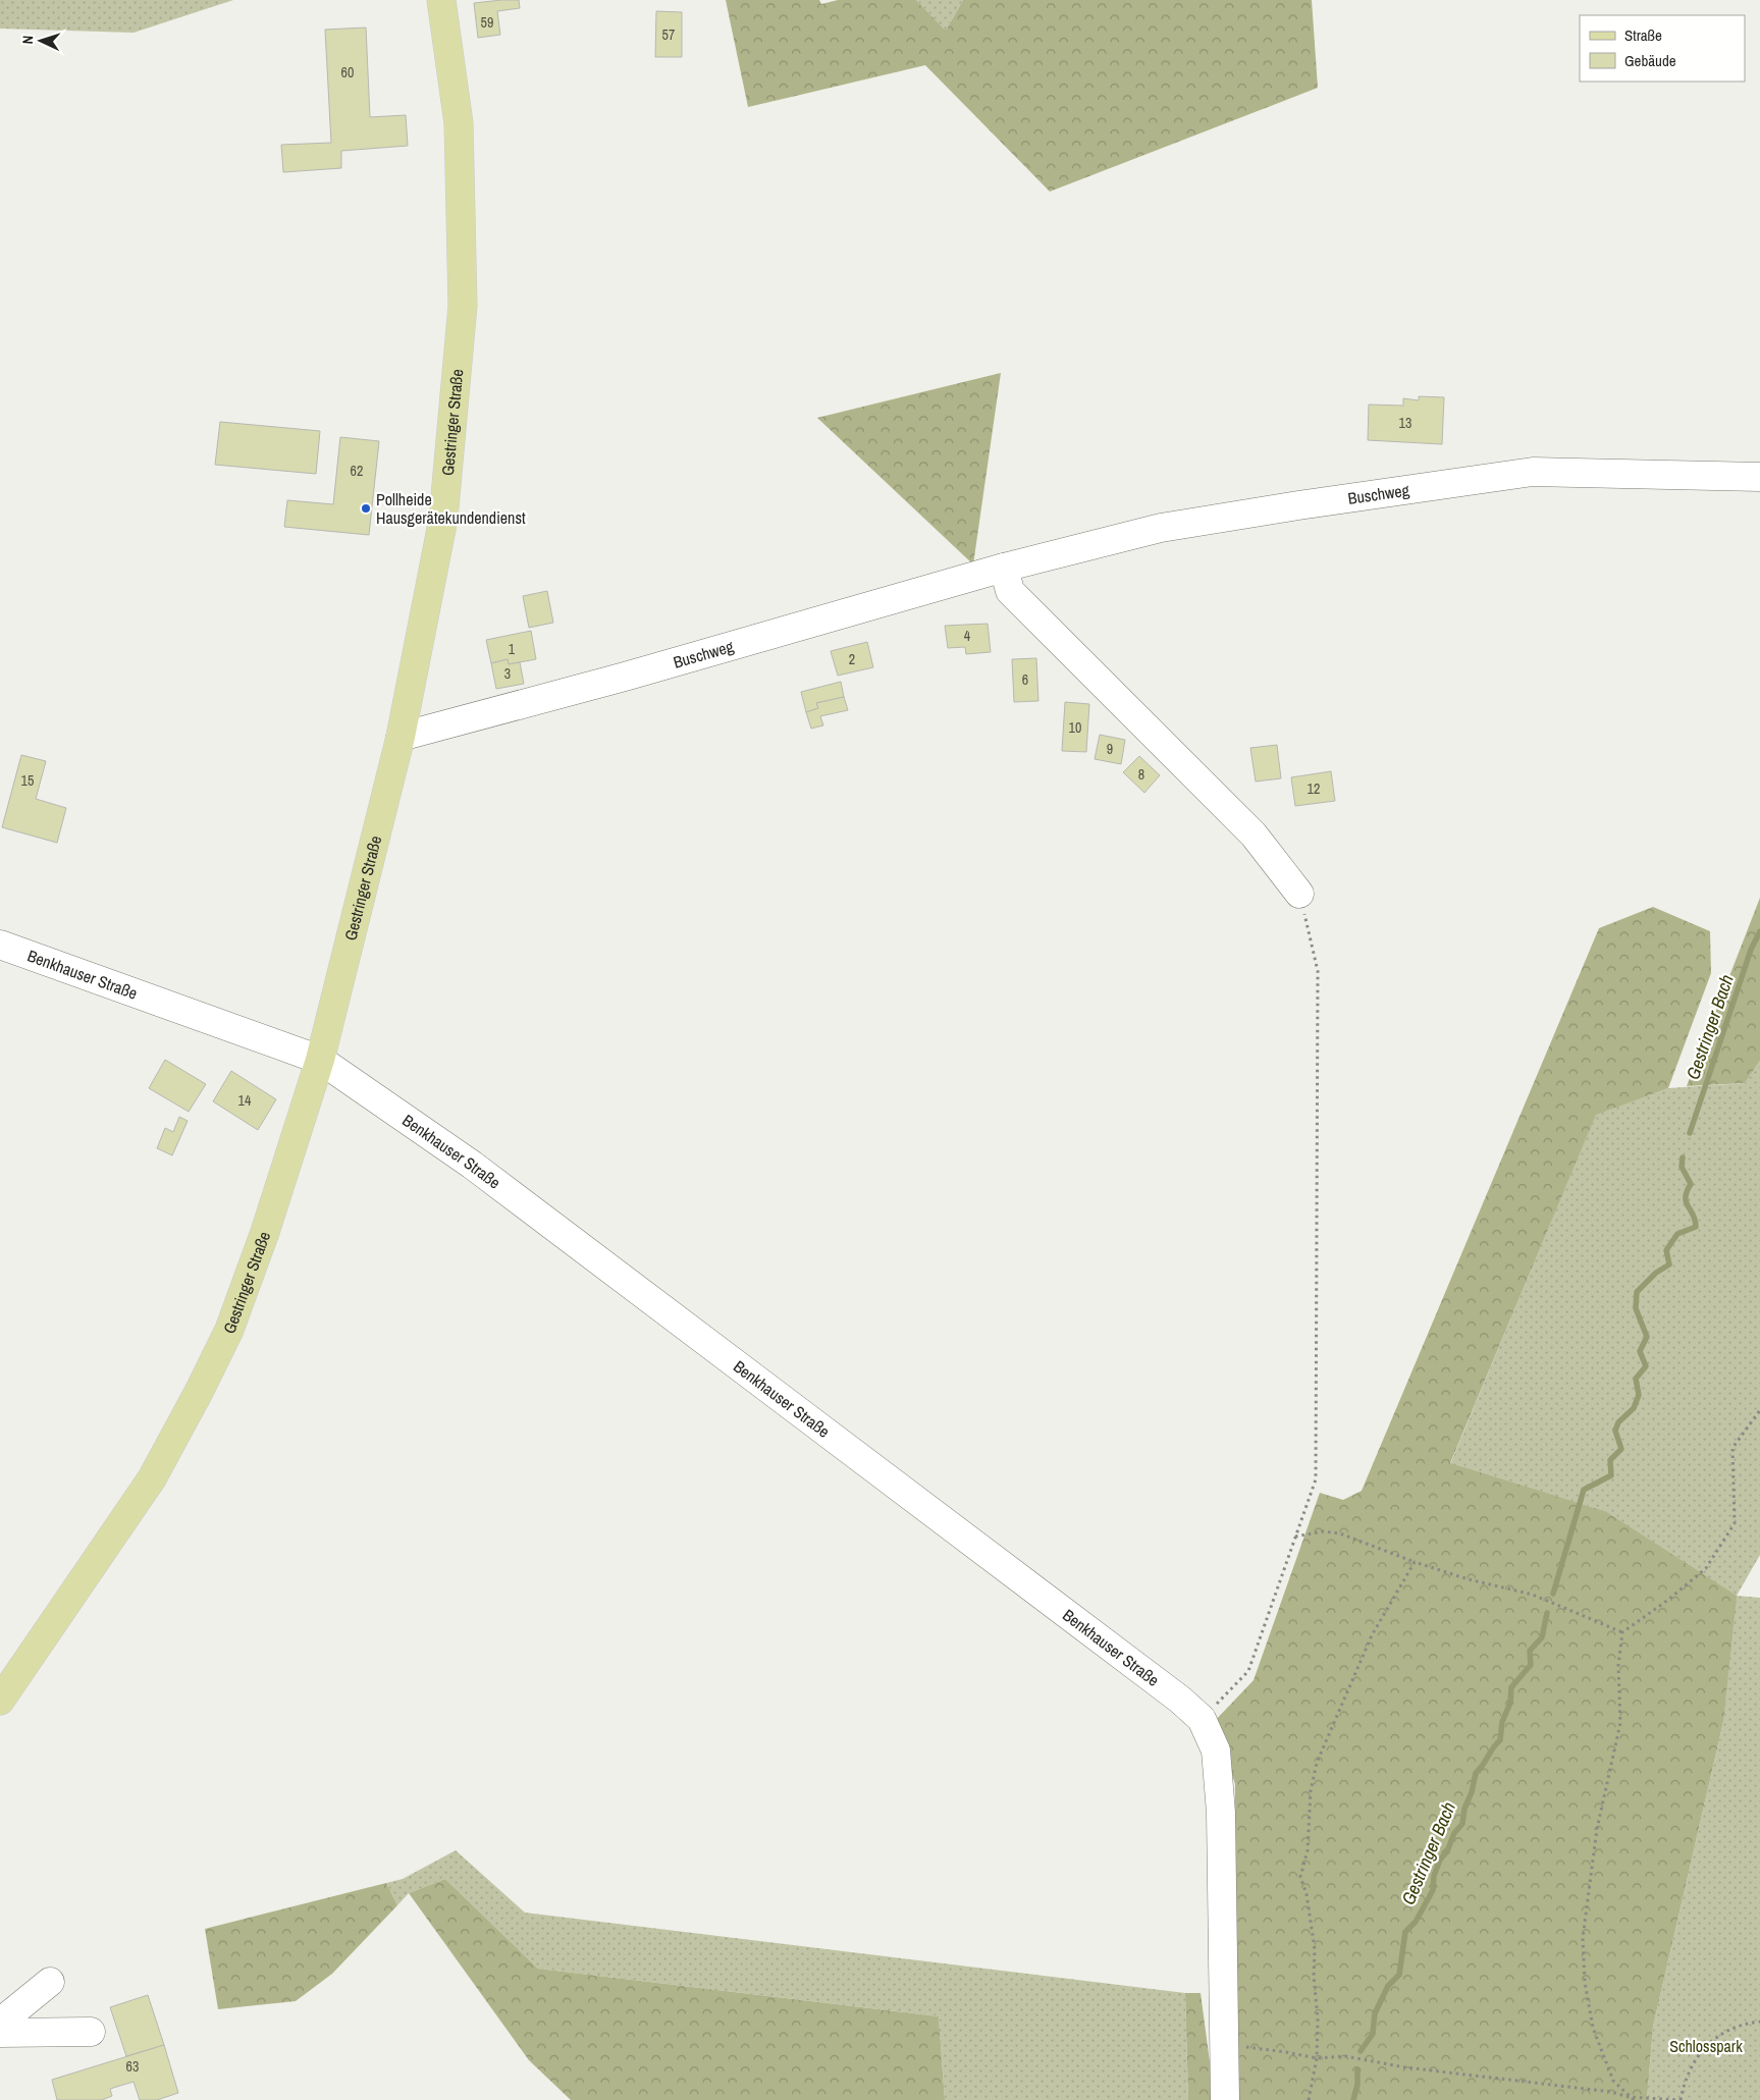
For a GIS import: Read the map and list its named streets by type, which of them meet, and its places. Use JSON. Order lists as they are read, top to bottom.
{
  "streets": {
    "main road": ["Gestringer Straße"],
    "street": ["Buschweg", "Benkhauser Straße"]
  },
  "crossings": [
    ["Gestringer Straße", "Buschweg"],
    ["Gestringer Straße", "Benkhauser Straße"]
  ],
  "water": ["Gestringer Bach"],
  "parks": ["Schlosspark"],
  "places": ["Pollheide Hausgerätekundendienst"],
  "house_numbers": [
    "59",
    "57",
    "60",
    "13",
    "62",
    "4",
    "1",
    "2",
    "3",
    "6",
    "10",
    "9",
    "8",
    "15",
    "12",
    "14",
    "63"
  ],
  "legend": ["Straße", "Gebäude"],
  "north": "left"
}
